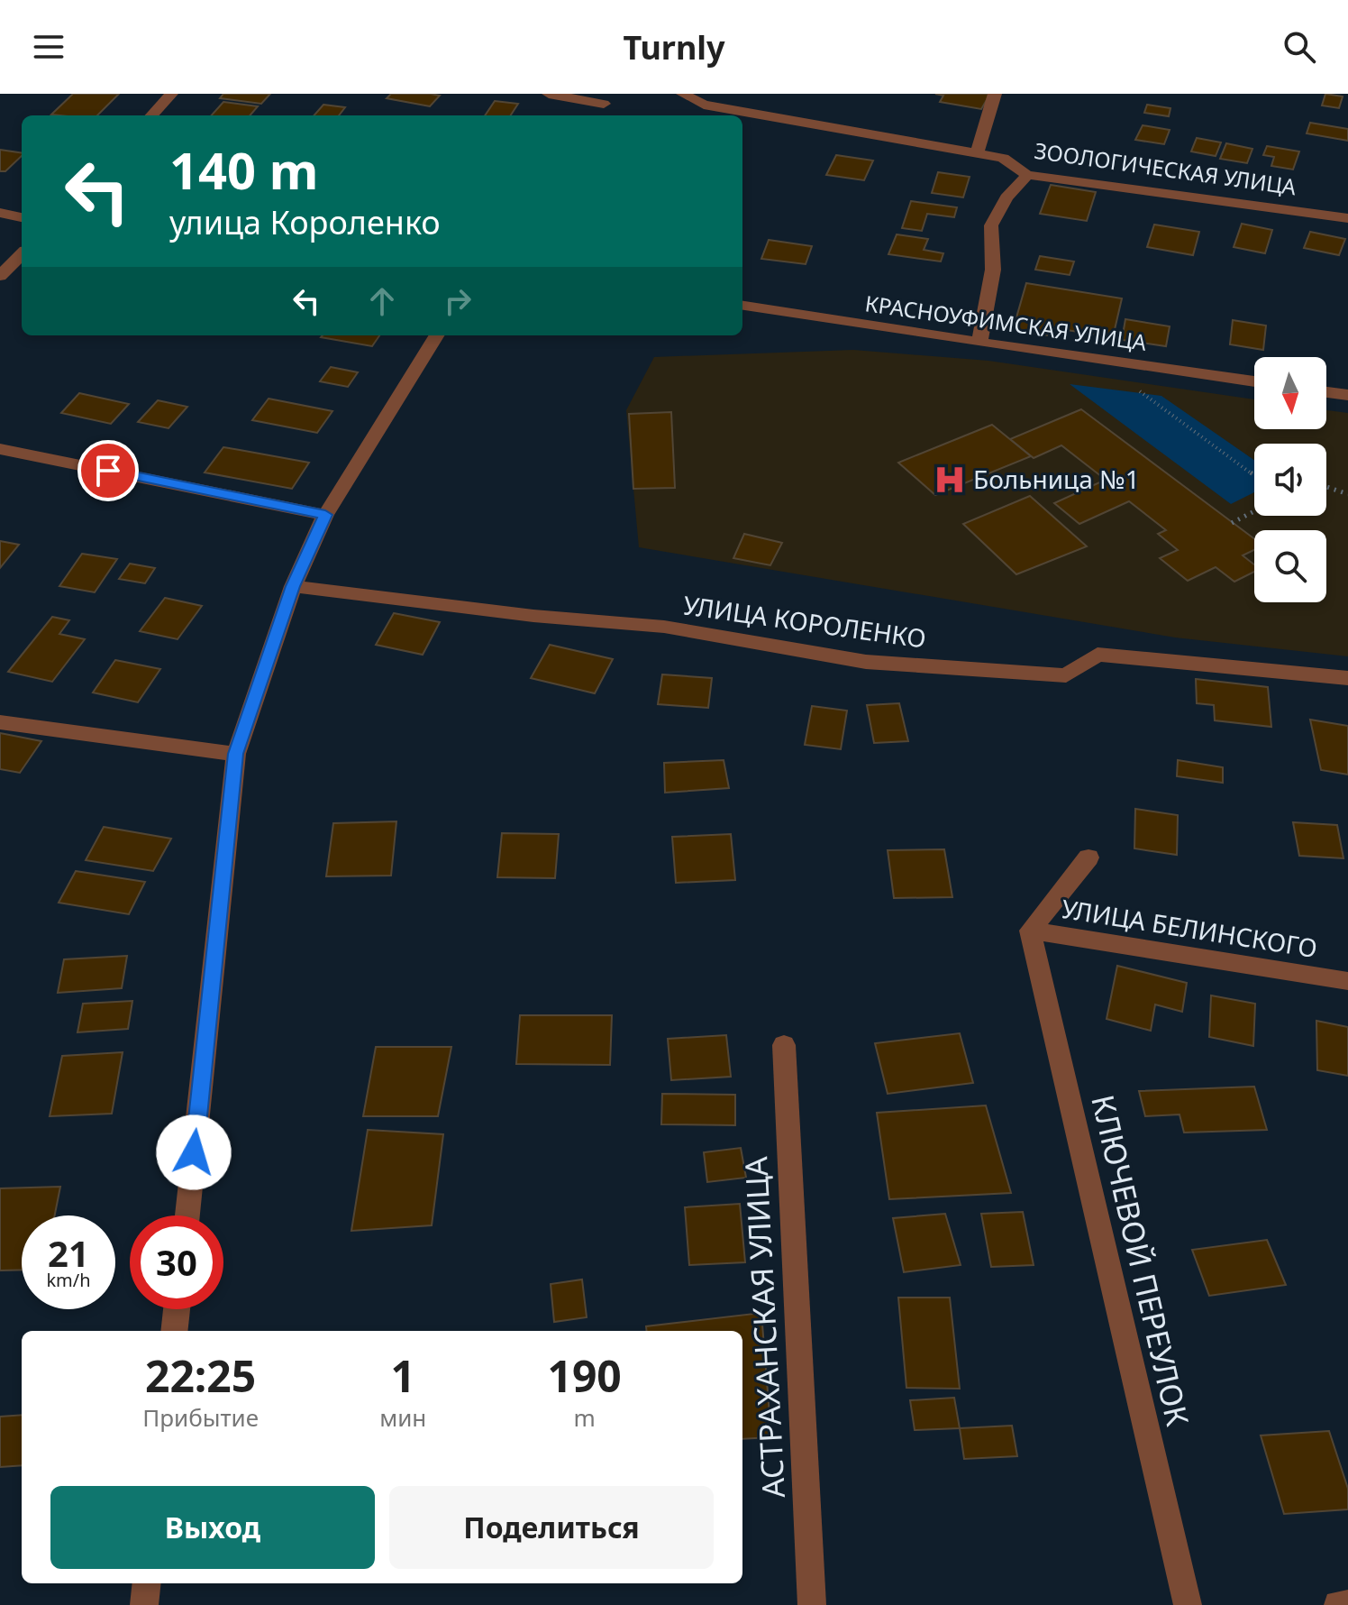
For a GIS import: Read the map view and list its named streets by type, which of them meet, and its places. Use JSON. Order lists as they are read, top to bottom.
{
  "streets": {
    "street": [
      "ЗООЛОГИЧЕСКАЯ УЛИЦА",
      "КРАСНОУФИМСКАЯ УЛИЦА",
      "УЛИЦА КОРОЛЕНКО",
      "УЛИЦА БЕЛИНСКОГО",
      "КЛЮЧЕВОЙ ПЕРЕУЛОК",
      "АСТРАХАНСКАЯ УЛИЦА"
    ]
  },
  "crossings": [
    ["УЛИЦА БЕЛИНСКОГО", "КЛЮЧЕВОЙ ПЕРЕУЛОК"]
  ],
  "places": {
    "hospital": ["Больница №1"]
  },
  "north": "bottom",
  "page": {
    "header": "Turnly",
    "turn": ["140 m", "улица Короленко"],
    "speed": "21 km/h",
    "limit": "30",
    "eta": [
      "22:25",
      "Прибытие",
      "1",
      "мин",
      "190",
      "m"
    ],
    "buttons": ["Выход", "Поделиться"]
  }
}
